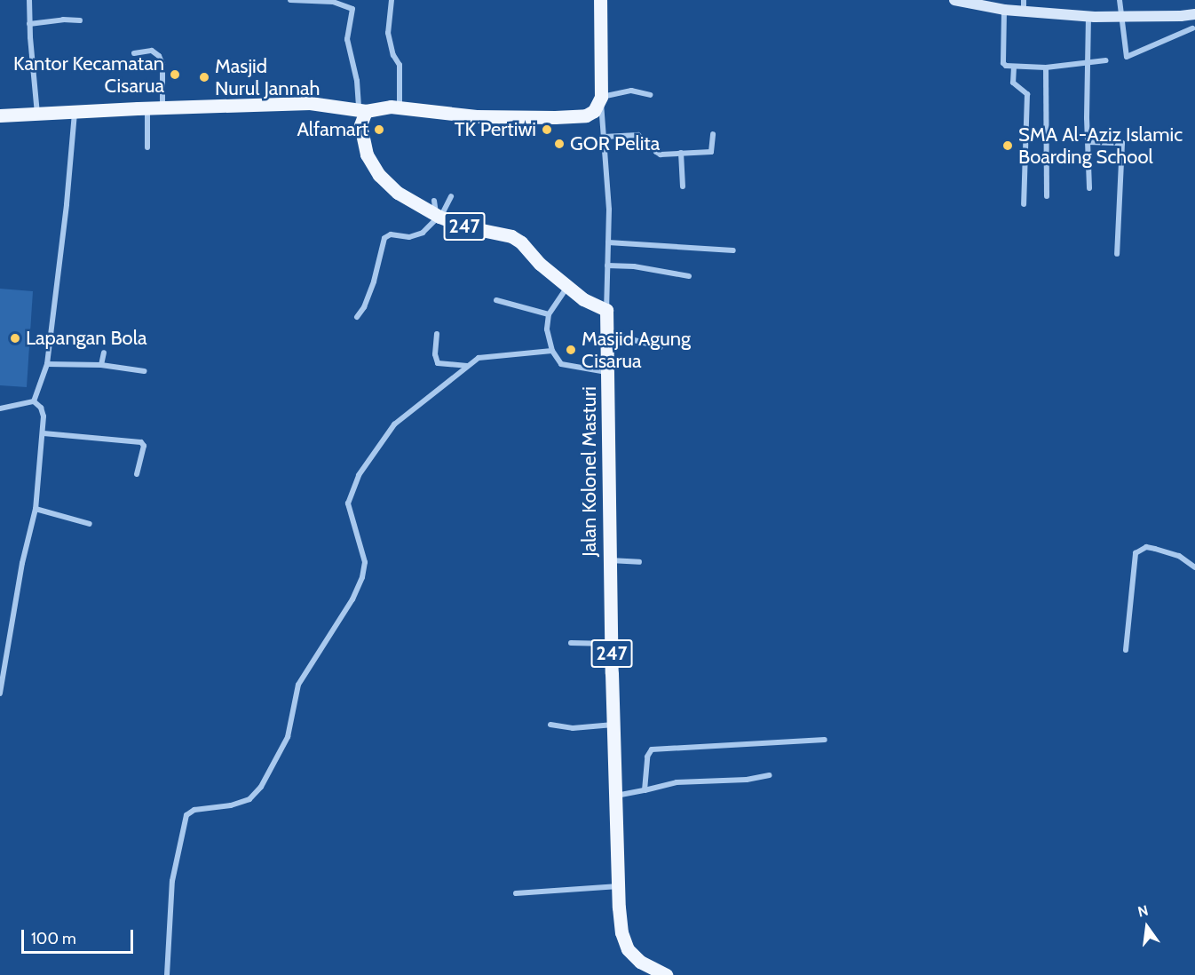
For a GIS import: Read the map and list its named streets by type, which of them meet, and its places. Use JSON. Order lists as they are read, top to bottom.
{
  "streets": {
    "main road": ["247", "Jalan Kolonel Masturi"]
  },
  "crossings": [
    ["247", "Jalan Kolonel Masturi"]
  ],
  "places": [
    "Kantor Kecamatan Cisarua",
    "Masjid Nurul Jannah",
    "Alfamart",
    "TK Pertiwi",
    "GOR Pelita",
    "SMA Al-Aziz Islamic Boarding School",
    "Lapangan Bola",
    "Masjid Agung Cisarua"
  ],
  "scale_bar": "100 m",
  "north": "top"
}
